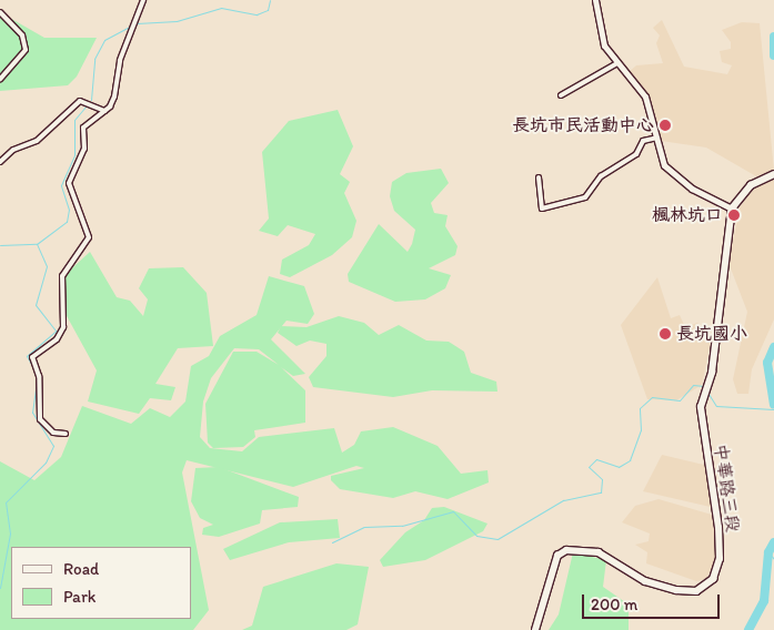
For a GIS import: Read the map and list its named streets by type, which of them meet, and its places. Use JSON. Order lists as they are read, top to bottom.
{
  "streets": {
    "main road": ["中華路三段"]
  },
  "places": ["長坑市民活動中心", "楓林坑口", "長坑國小"],
  "legend": ["Road", "Park"],
  "scale_bar": "200 m"
}
